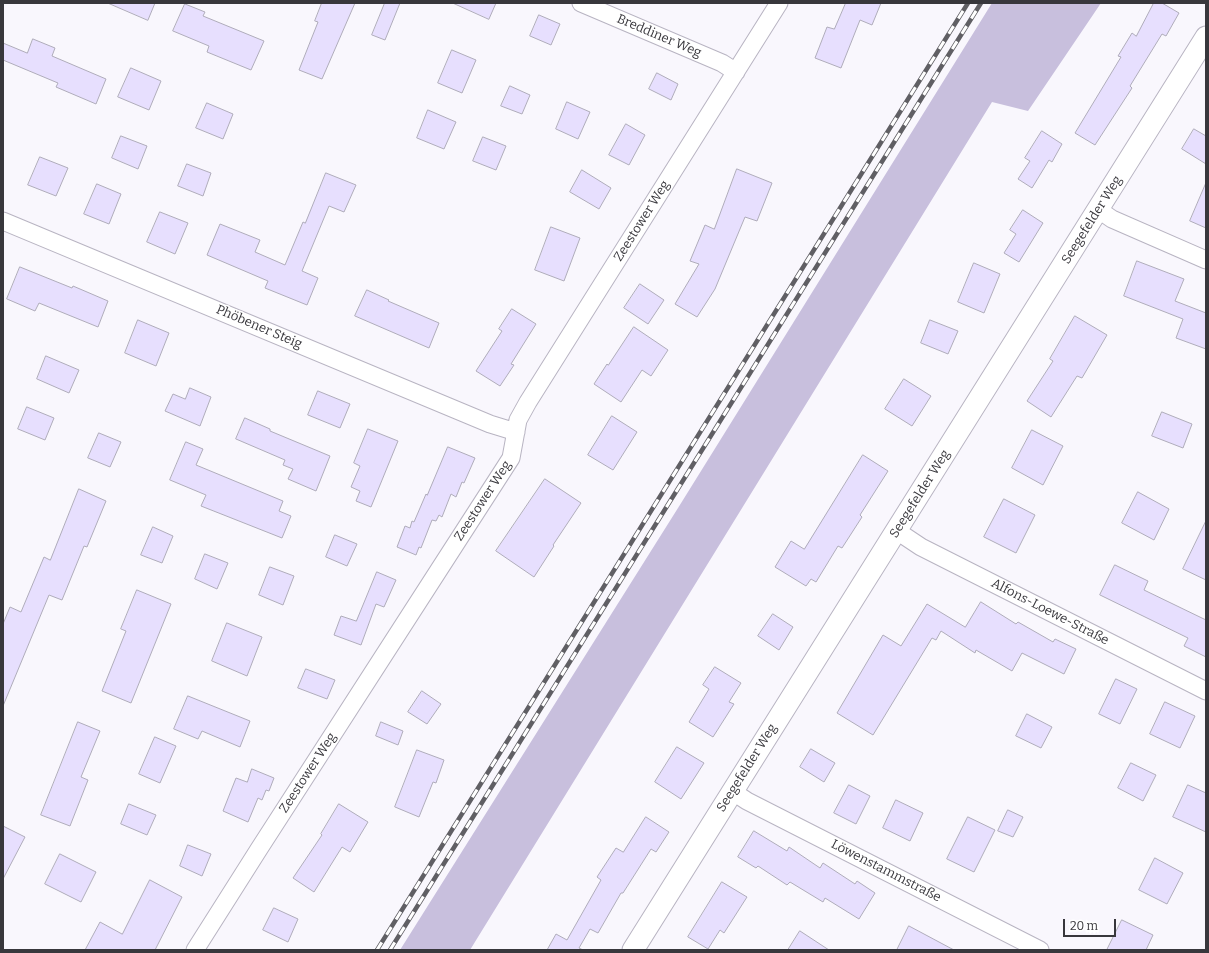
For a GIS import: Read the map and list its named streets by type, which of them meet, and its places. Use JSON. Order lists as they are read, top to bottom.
{
  "streets": {
    "street": [
      "Breddiner Weg",
      "Seegefelder Weg",
      "Zeestower Weg",
      "Phöbener Steig",
      "Alfons-Loewe-Straße",
      "Löwenstammstraße"
    ]
  },
  "crossings": [
    ["Breddiner Weg", "Zeestower Weg"],
    ["Seegefelder Weg", "Alfons-Loewe-Straße"],
    ["Seegefelder Weg", "Löwenstammstraße"],
    ["Zeestower Weg", "Phöbener Steig"]
  ],
  "scale_bar": "20 m"
}
